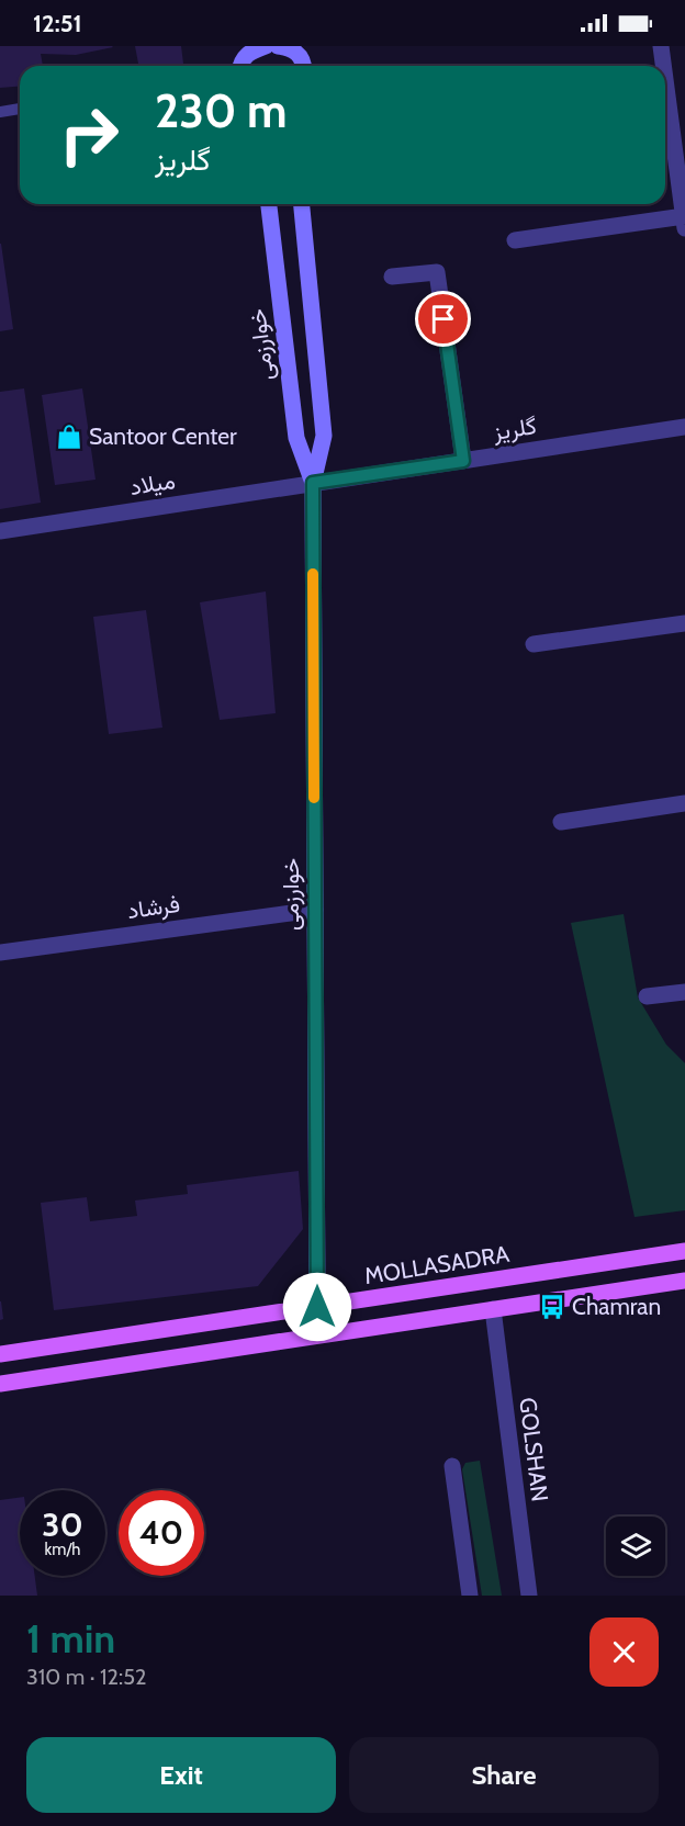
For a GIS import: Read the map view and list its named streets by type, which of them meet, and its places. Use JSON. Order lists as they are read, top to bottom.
{
  "streets": {
    "main road": ["MOLLASADRA"],
    "street": [
      "خوارزمی",
      "گلریز",
      "میلاد",
      "فرشاد",
      "GOLSHAN"
    ]
  },
  "crossings": [
    ["خوارزمی", "گلریز"],
    ["خوارزمی", "میلاد"],
    ["خوارزمی", "فرشاد"],
    ["خوارزمی", "MOLLASADRA"],
    ["گلریز", "میلاد"]
  ],
  "places": {
    "shop": ["Santoor Center"],
    "bus stop": ["Chamran"]
  },
  "page": {
    "status": "12:51",
    "turn": ["230 m", "گلریز"],
    "speed": "30 km/h",
    "limit": "40",
    "heading": ["1 min", "310 m · 12:52"],
    "buttons": ["Exit", "Share"]
  }
}
